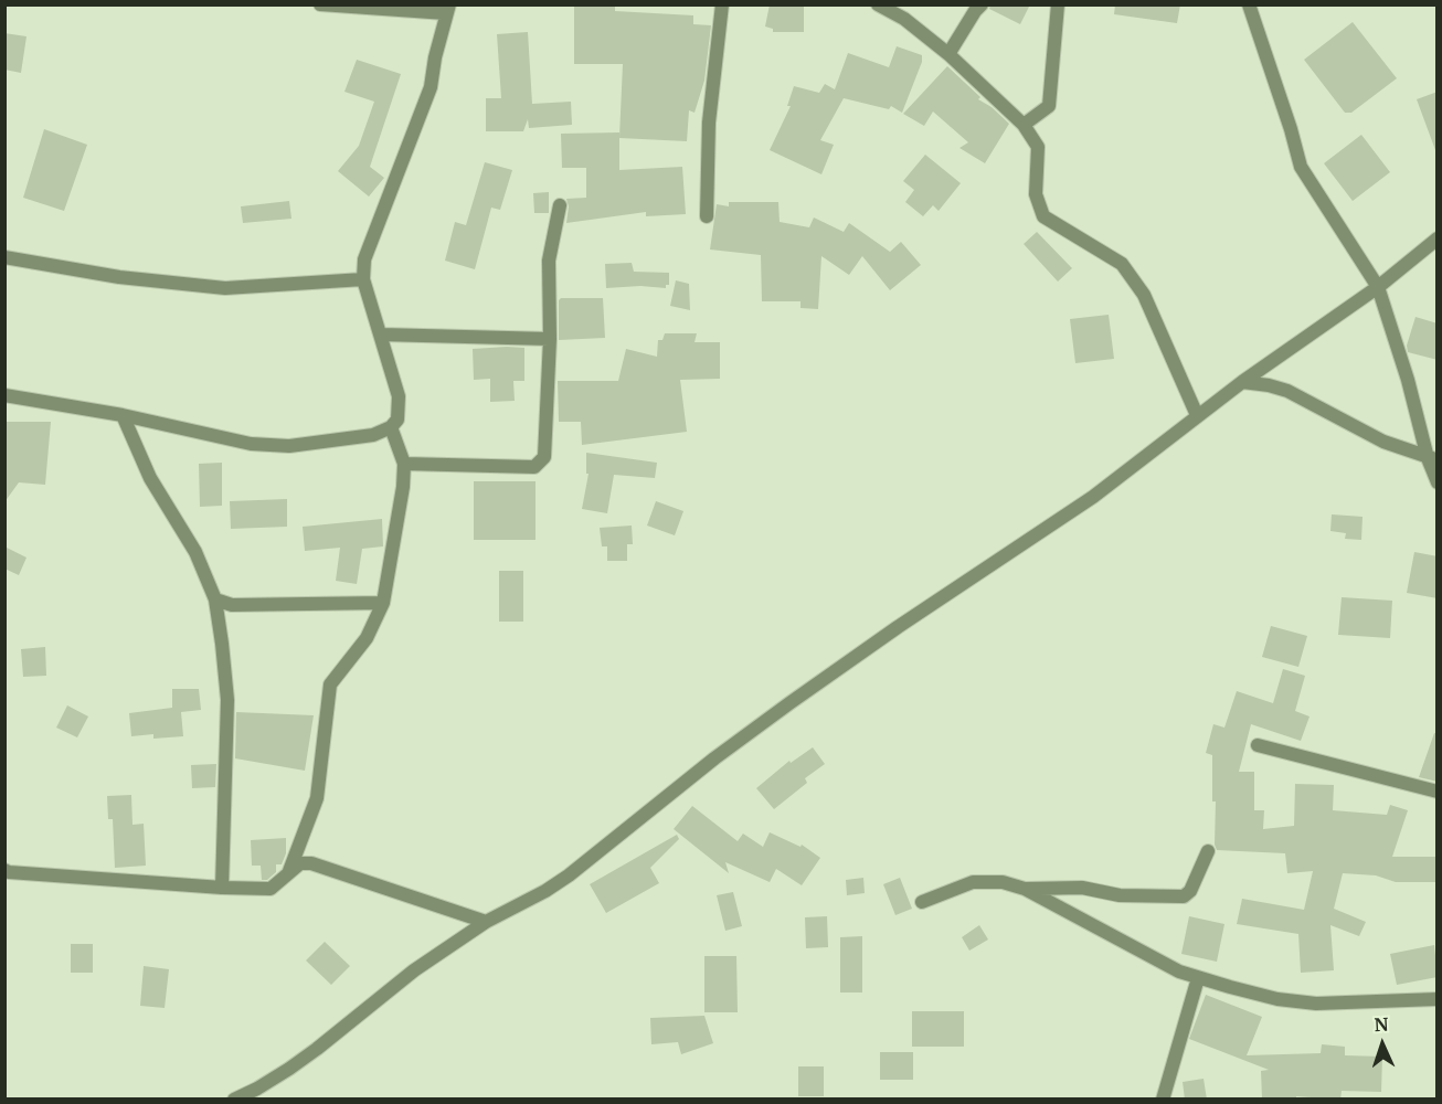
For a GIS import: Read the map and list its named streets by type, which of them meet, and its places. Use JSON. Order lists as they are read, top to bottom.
{
  "north": "top"
}
